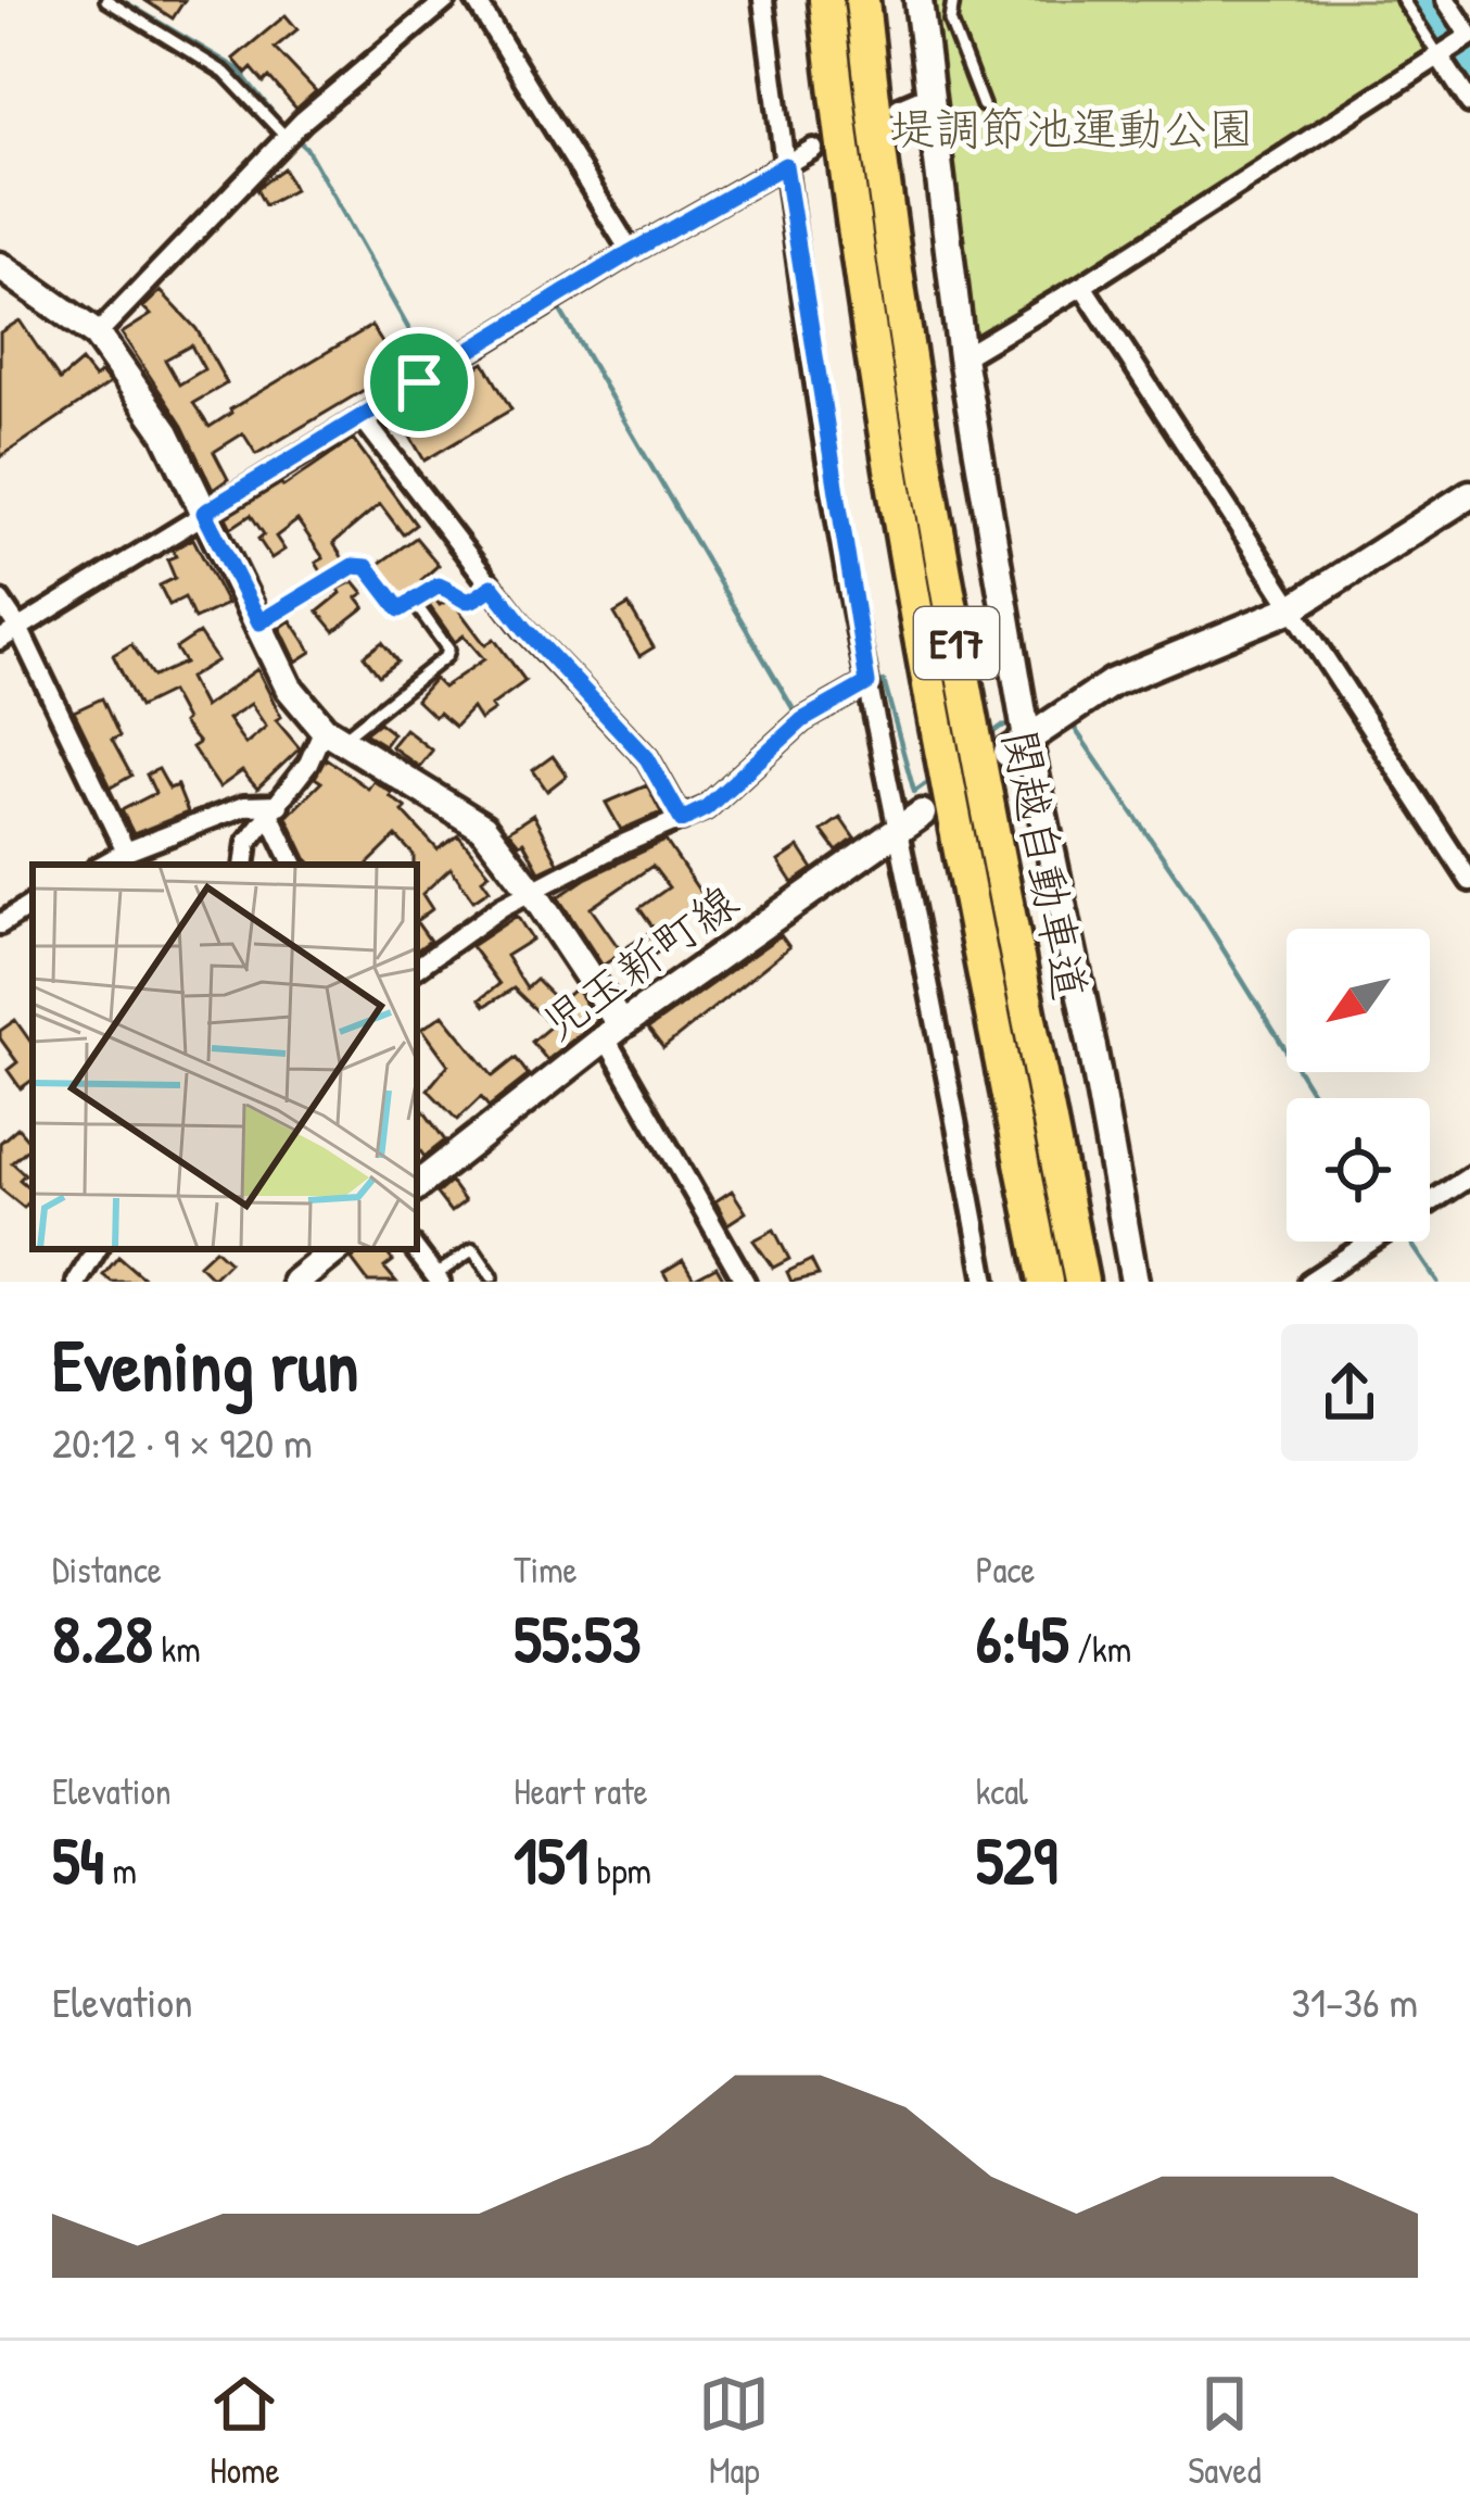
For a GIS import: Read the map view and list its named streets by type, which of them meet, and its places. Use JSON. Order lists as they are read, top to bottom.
{
  "streets": {
    "highway": ["E17", "関越自動車道"],
    "street": ["児玉新町線"]
  },
  "parks": ["堤調節池運動公園"],
  "north": "bottom left",
  "page": {
    "heading": ["Evening run", "20:12 · 9 × 920 m"],
    "stats": [
      ["Distance", "8.28 km"],
      ["Time", "55:53"],
      ["Pace", "6:45 /km"],
      ["Elevation", "54 m"],
      ["Heart rate", "151 bpm"],
      ["kcal", "529"]
    ],
    "chart": ["Elevation", "31–36 m"],
    "tabs": ["Home", "Map", "Saved"]
  }
}
